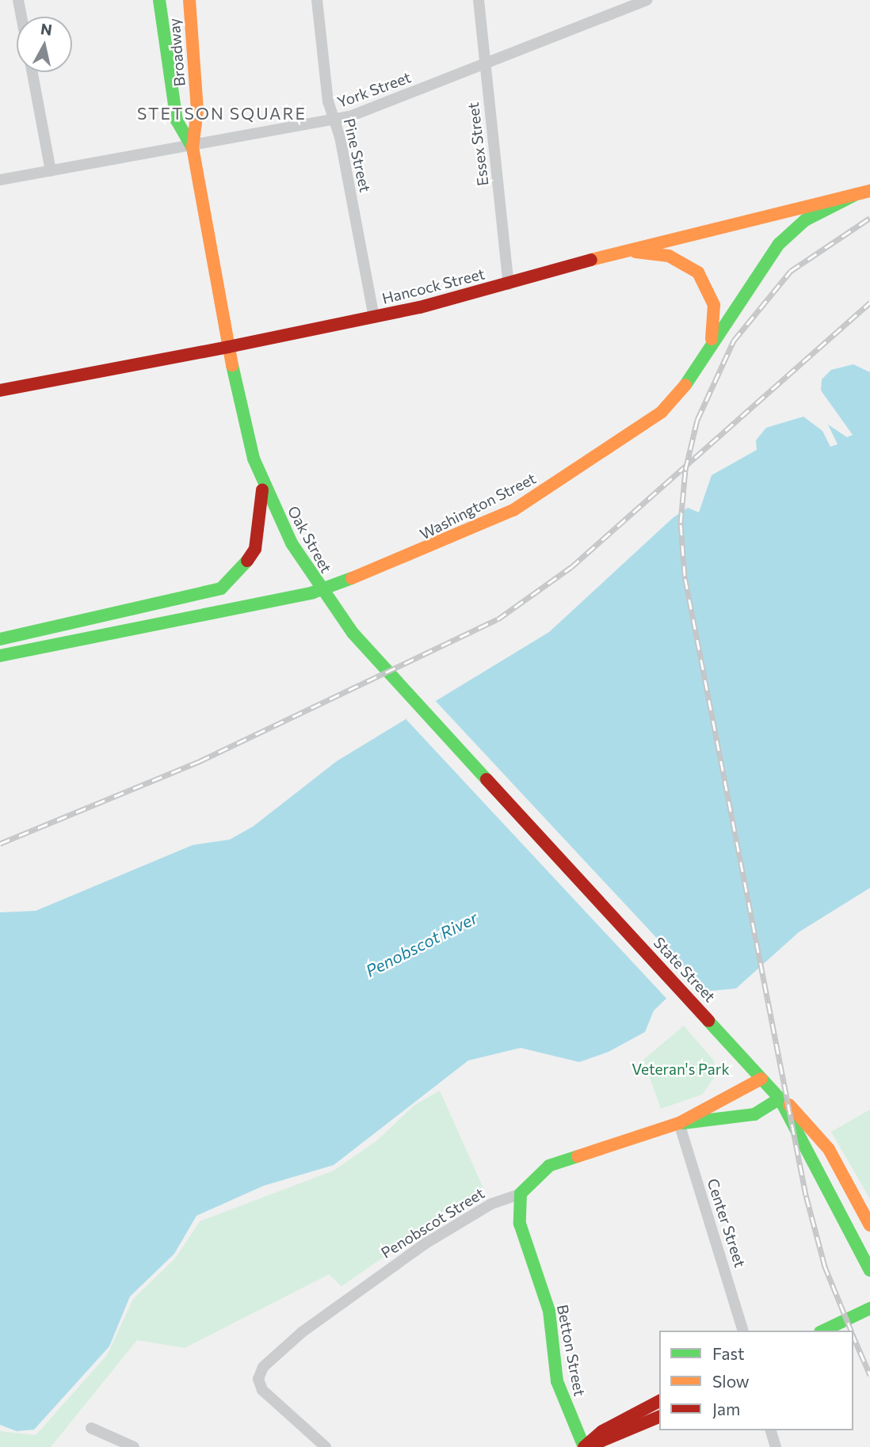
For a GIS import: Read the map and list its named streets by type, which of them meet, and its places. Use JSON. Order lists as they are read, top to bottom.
{
  "streets": {
    "main road": [
      "Broadway",
      "Hancock Street",
      "Washington Street",
      "Oak Street",
      "State Street",
      "Penobscot Street",
      "Betton Street"
    ],
    "street": [
      "York Street",
      "Essex Street",
      "Pine Street",
      "Center Street"
    ]
  },
  "crossings": [
    ["Broadway", "York Street"],
    ["Broadway", "Oak Street"],
    ["York Street", "Essex Street"],
    ["York Street", "Pine Street"],
    ["York Street", "Oak Street"],
    ["Essex Street", "Hancock Street"],
    ["Pine Street", "Hancock Street"],
    ["Hancock Street", "Washington Street"],
    ["Hancock Street", "Oak Street"],
    ["Washington Street", "Oak Street"],
    ["Oak Street", "State Street"],
    ["Penobscot Street", "Center Street"],
    ["Penobscot Street", "Betton Street"]
  ],
  "districts": ["STETSON SQUARE"],
  "water": ["Penobscot River"],
  "parks": ["Veteran's Park"],
  "legend": ["Fast", "Slow", "Jam"],
  "north": "top"
}
